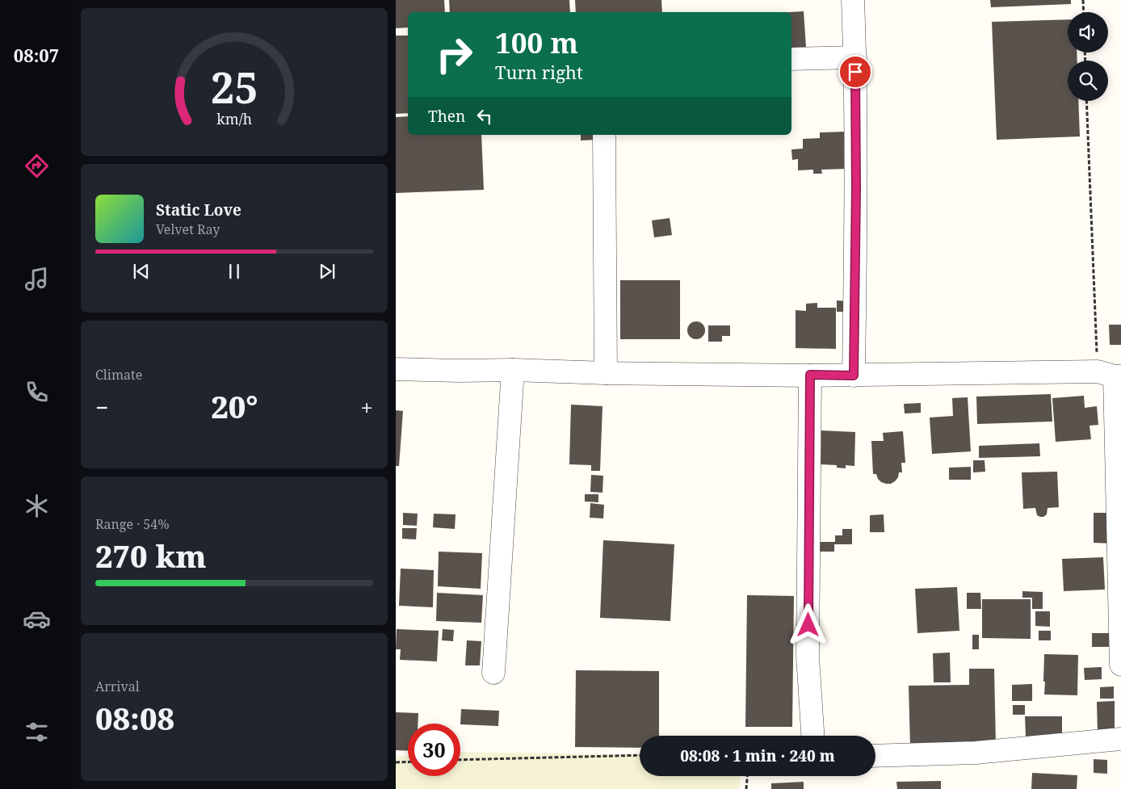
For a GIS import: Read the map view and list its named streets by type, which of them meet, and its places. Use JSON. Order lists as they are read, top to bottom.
{
  "page": {
    "tabs": "08:07",
    "turn": ["100 m", "Turn right"],
    "then": "Then",
    "song": ["Static Love", "Velvet Ray"],
    "tile": [
      "Climate",
      ["Range · 54%", "270 km"],
      ["Arrival", "08:08"]
    ],
    "heat": ["−", "20°", "+"],
    "limit": "30",
    "trip": "08:08 · 1 min · 240 m",
    "gauge": ["25", "km/h"]
  }
}
